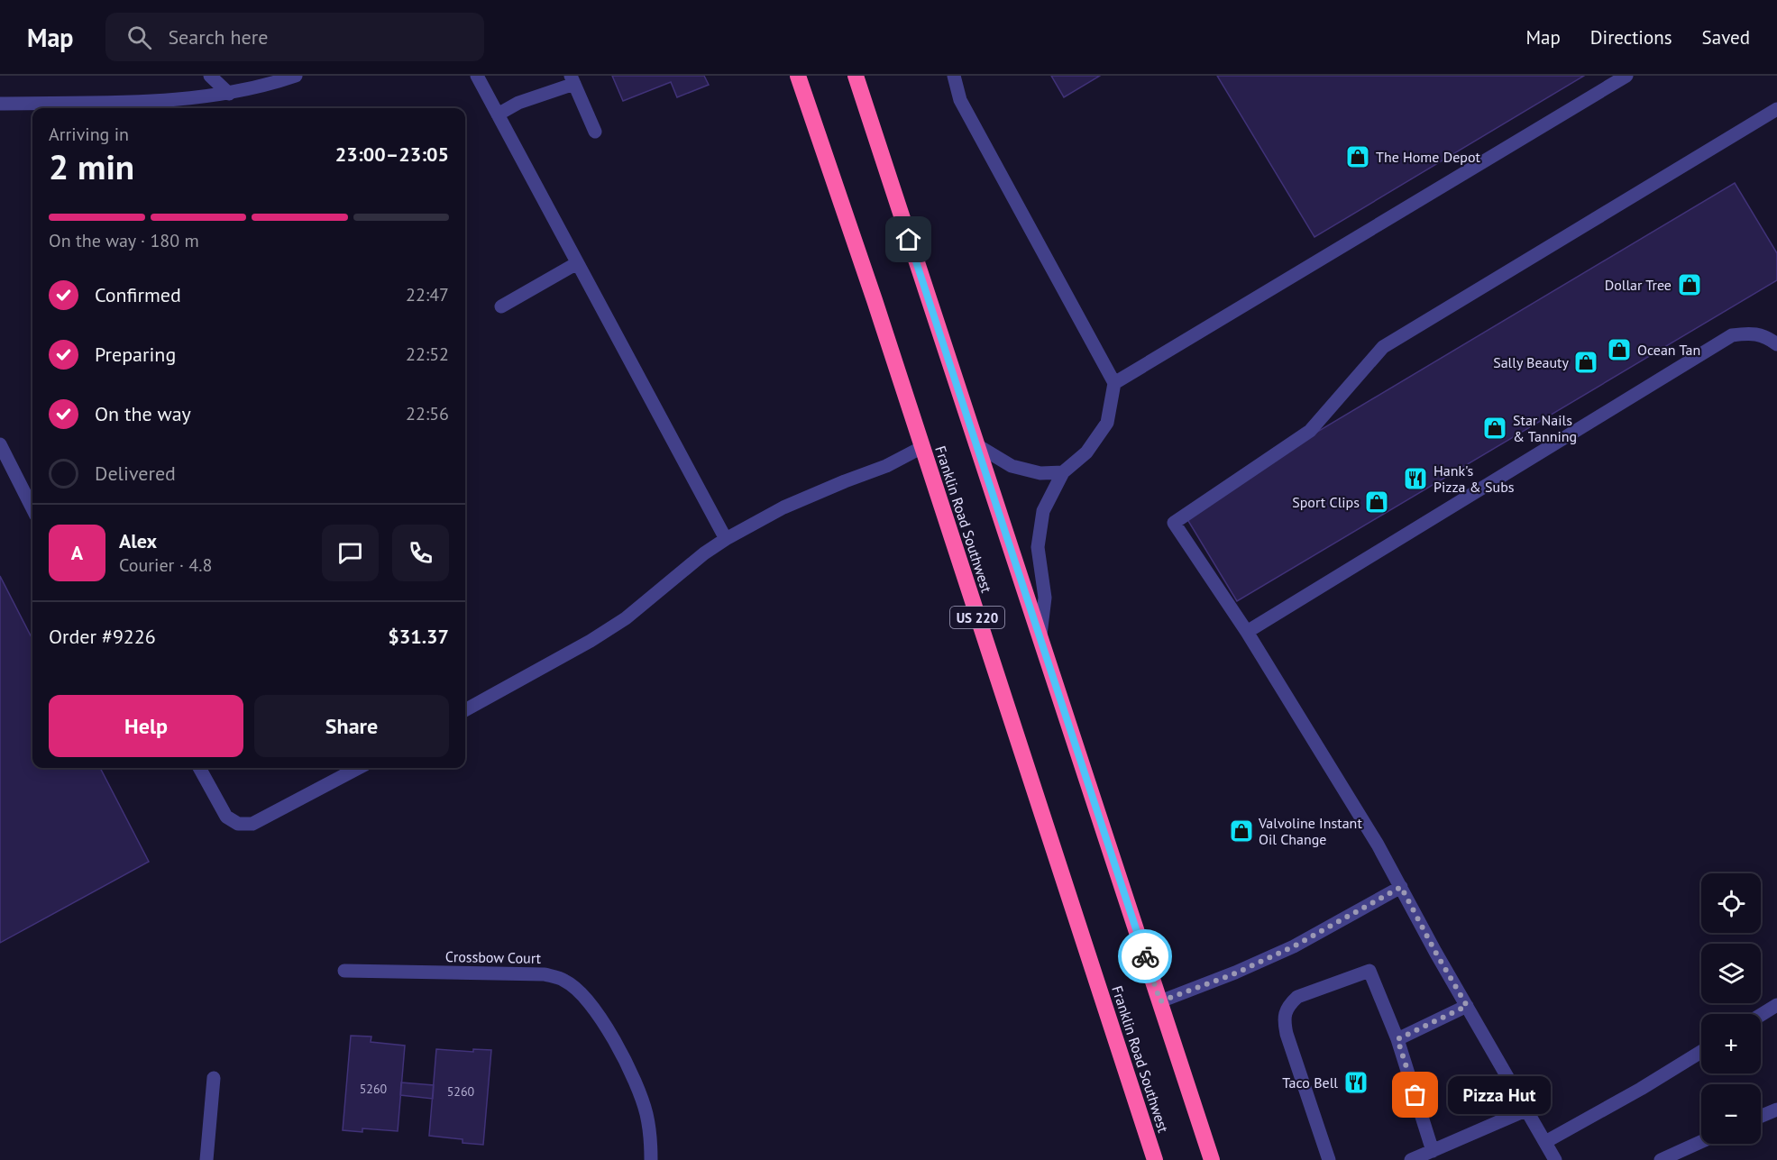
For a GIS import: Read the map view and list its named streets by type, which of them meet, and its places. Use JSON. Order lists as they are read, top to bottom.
{
  "streets": {
    "highway": ["Franklin Road Southwest", "US 220"],
    "street": ["Crossbow Court"]
  },
  "places": {
    "shop": [
      "The Home Depot",
      "Dollar Tree",
      "Ocean Tan",
      "Sally Beauty",
      "Star Nails & Tanning",
      "Sport Clips",
      "Valvoline Instant Oil Change"
    ],
    "restaurant": ["Hank's Pizza & Subs", "Taco Bell"],
    "other": ["Pizza Hut"]
  },
  "house_numbers": ["5260", "5260"],
  "page": {
    "header": "Map",
    "search": "Search here",
    "nav": ["Map", "Directions", "Saved"],
    "heading": ["2 min", "Arriving in", "23:00–23:05"],
    "panel": [
      "Alex",
      "Courier · 4.8",
      "Order #9226",
      "$31.37"
    ],
    "bar": "On the way · 180 m",
    "list": [
      ["Confirmed", "22:47"],
      ["Preparing", "22:52"],
      ["On the way", "22:56"],
      "Delivered"
    ],
    "round": "A",
    "buttons": ["Help", "Share"],
    "map_buttons": ["+", "−"],
    "bubble": "Pizza Hut"
  }
}
